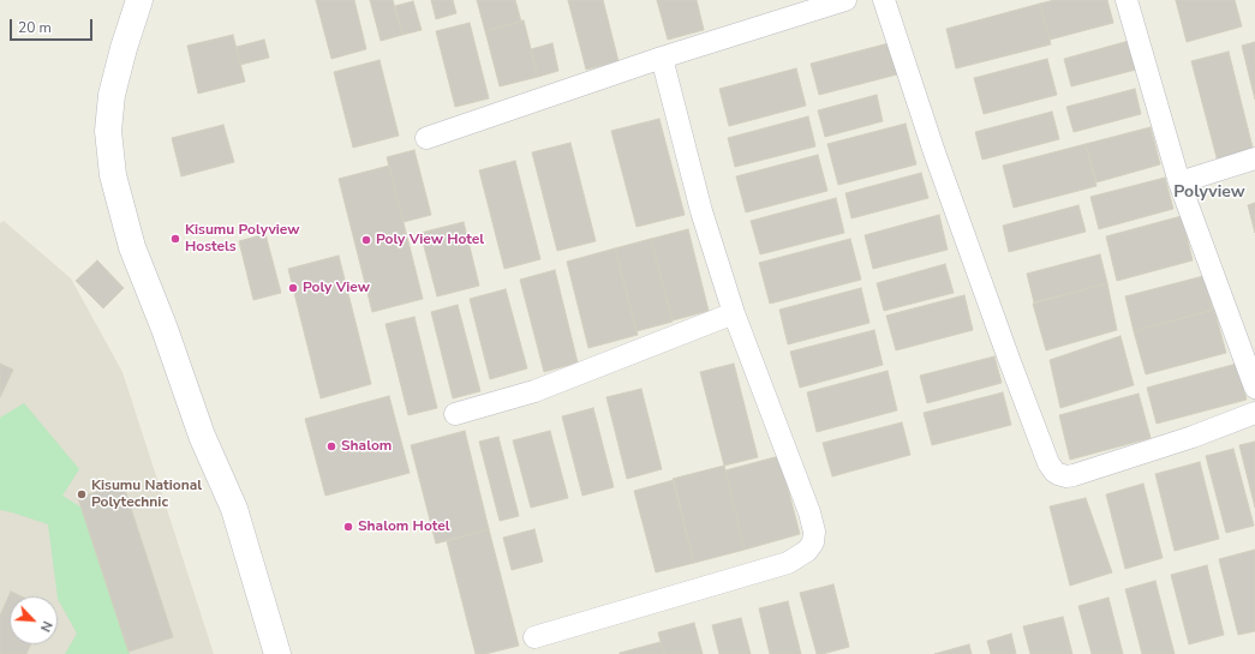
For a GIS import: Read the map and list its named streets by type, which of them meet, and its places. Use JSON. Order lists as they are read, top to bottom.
{
  "districts": ["Polyview"],
  "places": [
    "Kisumu Polyview Hostels",
    "Poly View Hotel",
    "Poly View",
    "Shalom",
    "Kisumu National Polytechnic",
    "Shalom Hotel"
  ],
  "scale_bar": "20 m",
  "north": "bottom right"
}
